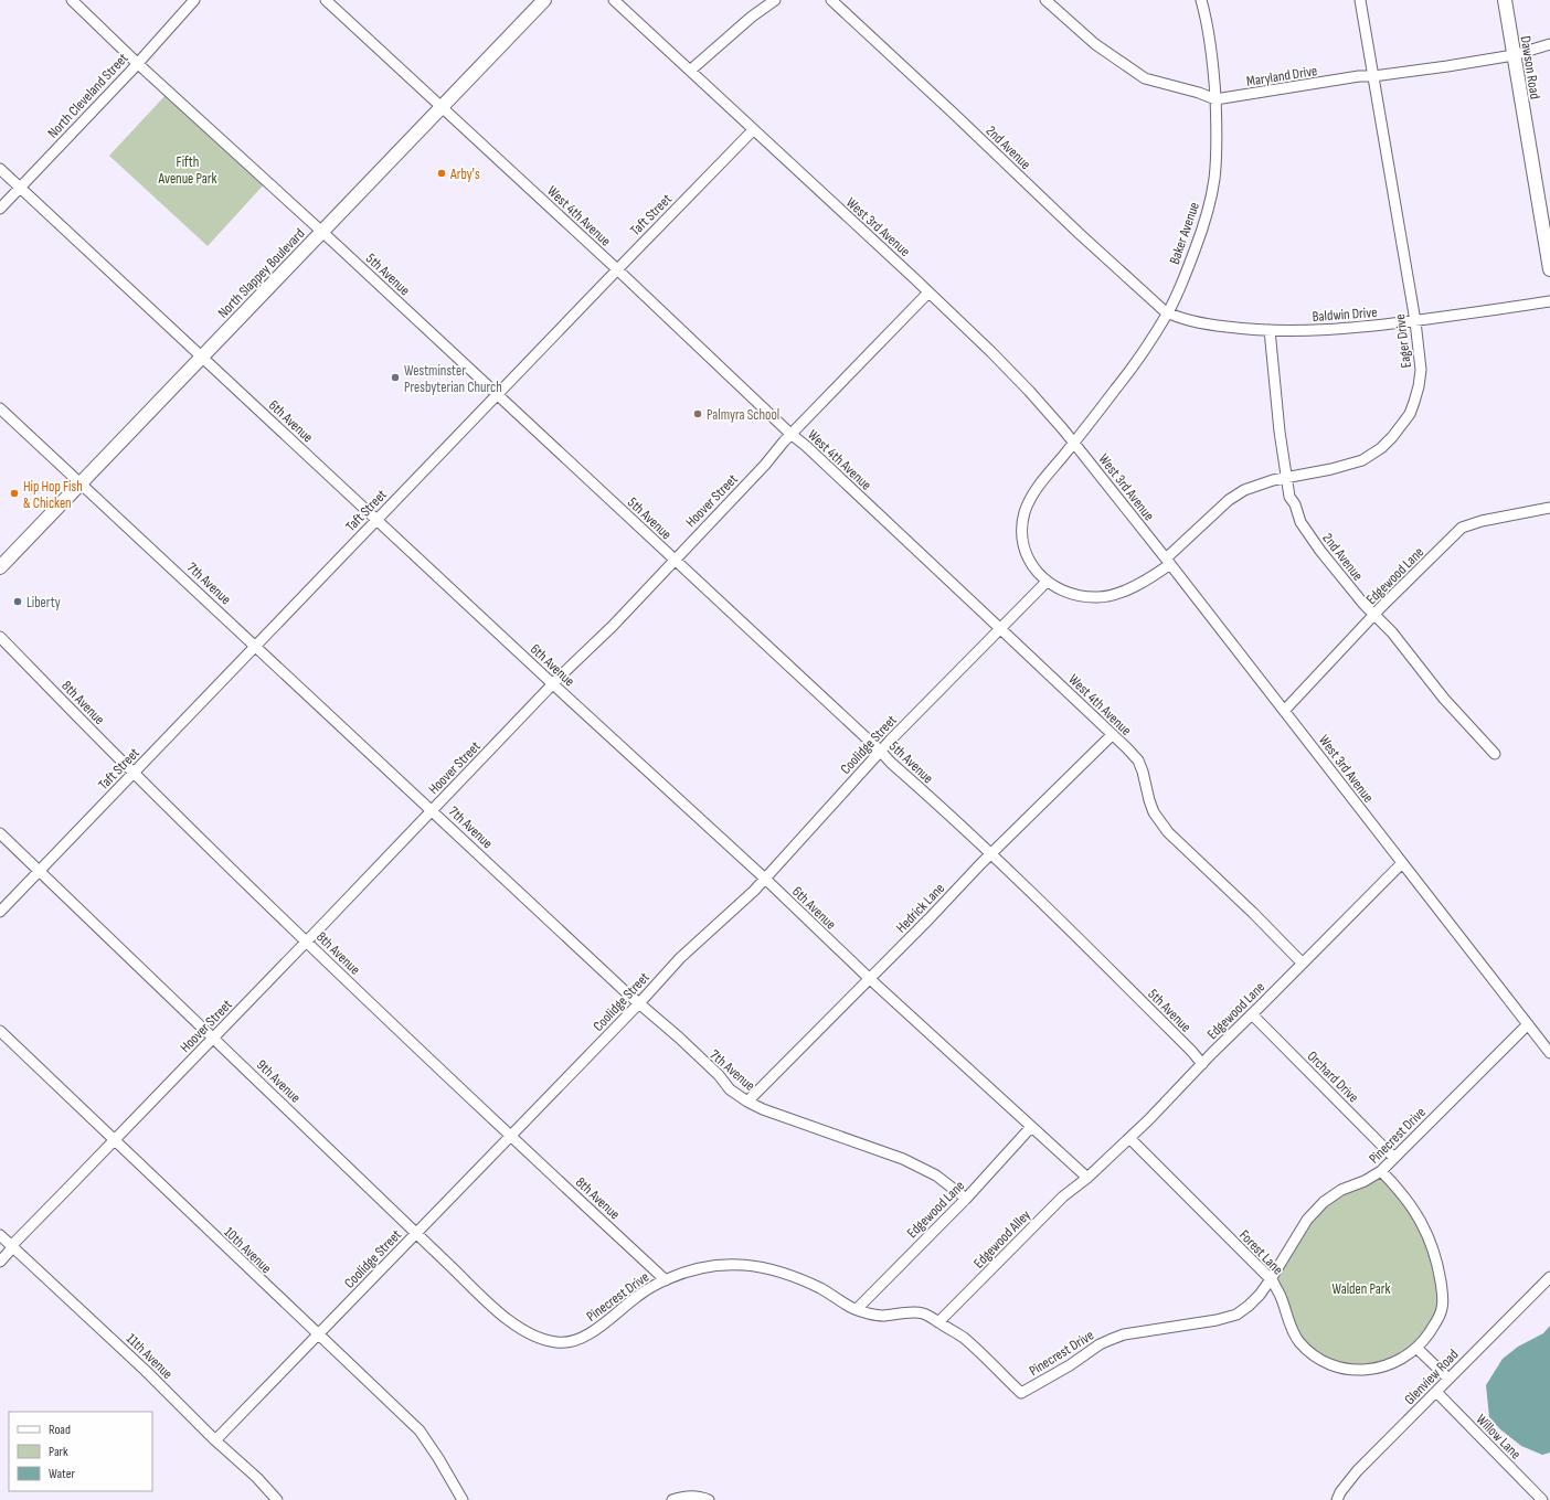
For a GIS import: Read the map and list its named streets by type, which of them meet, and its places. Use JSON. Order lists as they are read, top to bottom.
{
  "streets": {
    "main road": ["Dawson Road", "North Slappey Boulevard"],
    "street": [
      "Maryland Drive",
      "North Cleveland Street",
      "2nd Avenue",
      "Taft Street",
      "West 4th Avenue",
      "West 3rd Avenue",
      "Baker Avenue",
      "5th Avenue",
      "Baldwin Drive",
      "Eager Drive",
      "6th Avenue",
      "Hoover Street",
      "Edgewood Lane",
      "7th Avenue",
      "8th Avenue",
      "Coolidge Street",
      "Hedrick Lane",
      "Orchard Drive",
      "9th Avenue",
      "Pinecrest Drive",
      "Edgewood Alley",
      "10th Avenue",
      "Forest Lane",
      "11th Avenue",
      "Glenview Road",
      "Willow Lane"
    ]
  },
  "crossings": [
    ["Dawson Road", "Maryland Drive"],
    ["Maryland Drive", "Baker Avenue"],
    ["Maryland Drive", "Eager Drive"],
    ["North Cleveland Street", "5th Avenue"],
    ["North Cleveland Street", "6th Avenue"],
    ["2nd Avenue", "Baker Avenue"],
    ["2nd Avenue", "Baldwin Drive"],
    ["2nd Avenue", "Eager Drive"],
    ["2nd Avenue", "Edgewood Lane"],
    ["Taft Street", "West 4th Avenue"],
    ["Taft Street", "West 3rd Avenue"],
    ["Taft Street", "5th Avenue"],
    ["Taft Street", "6th Avenue"],
    ["Taft Street", "7th Avenue"],
    ["Taft Street", "8th Avenue"],
    ["Taft Street", "9th Avenue"],
    ["West 4th Avenue", "North Slappey Boulevard"],
    ["West 4th Avenue", "Hoover Street"],
    ["West 4th Avenue", "Edgewood Lane"],
    ["West 4th Avenue", "Coolidge Street"],
    ["West 4th Avenue", "Hedrick Lane"],
    ["West 3rd Avenue", "Baker Avenue"],
    ["West 3rd Avenue", "Eager Drive"],
    ["West 3rd Avenue", "Hoover Street"],
    ["West 3rd Avenue", "Edgewood Lane"],
    ["West 3rd Avenue", "Pinecrest Drive"],
    ["Baker Avenue", "Baldwin Drive"],
    ["Baker Avenue", "Eager Drive"],
    ["Baker Avenue", "Coolidge Street"],
    ["North Slappey Boulevard", "5th Avenue"],
    ["North Slappey Boulevard", "6th Avenue"],
    ["North Slappey Boulevard", "7th Avenue"],
    ["5th Avenue", "Hoover Street"],
    ["5th Avenue", "Edgewood Lane"],
    ["5th Avenue", "Coolidge Street"],
    ["5th Avenue", "Hedrick Lane"],
    ["Baldwin Drive", "Eager Drive"],
    ["Eager Drive", "Coolidge Street"],
    ["6th Avenue", "Hoover Street"],
    ["6th Avenue", "Edgewood Lane"],
    ["6th Avenue", "Coolidge Street"],
    ["6th Avenue", "Hedrick Lane"],
    ["6th Avenue", "Edgewood Alley"],
    ["Hoover Street", "7th Avenue"],
    ["Hoover Street", "8th Avenue"],
    ["Hoover Street", "9th Avenue"],
    ["Hoover Street", "10th Avenue"],
    ["Hoover Street", "11th Avenue"],
    ["Edgewood Lane", "7th Avenue"],
    ["Edgewood Lane", "Orchard Drive"],
    ["Edgewood Lane", "Pinecrest Drive"],
    ["Edgewood Lane", "Edgewood Alley"],
    ["Edgewood Lane", "Forest Lane"],
    ["7th Avenue", "Coolidge Street"],
    ["7th Avenue", "Hedrick Lane"],
    ["8th Avenue", "Coolidge Street"],
    ["8th Avenue", "Pinecrest Drive"],
    ["Coolidge Street", "9th Avenue"],
    ["Coolidge Street", "10th Avenue"],
    ["Coolidge Street", "11th Avenue"],
    ["Orchard Drive", "Pinecrest Drive"],
    ["9th Avenue", "Pinecrest Drive"],
    ["Pinecrest Drive", "Edgewood Alley"],
    ["Pinecrest Drive", "Forest Lane"],
    ["Glenview Road", "Willow Lane"]
  ],
  "parks": ["Fifth Avenue Park", "Walden Park"],
  "places": [
    "Arby's",
    "Westminster Presbyterian Church",
    "Palmyra School",
    "Hip Hop Fish & Chicken",
    "Liberty"
  ],
  "legend": ["Road", "Park", "Water"]
}
